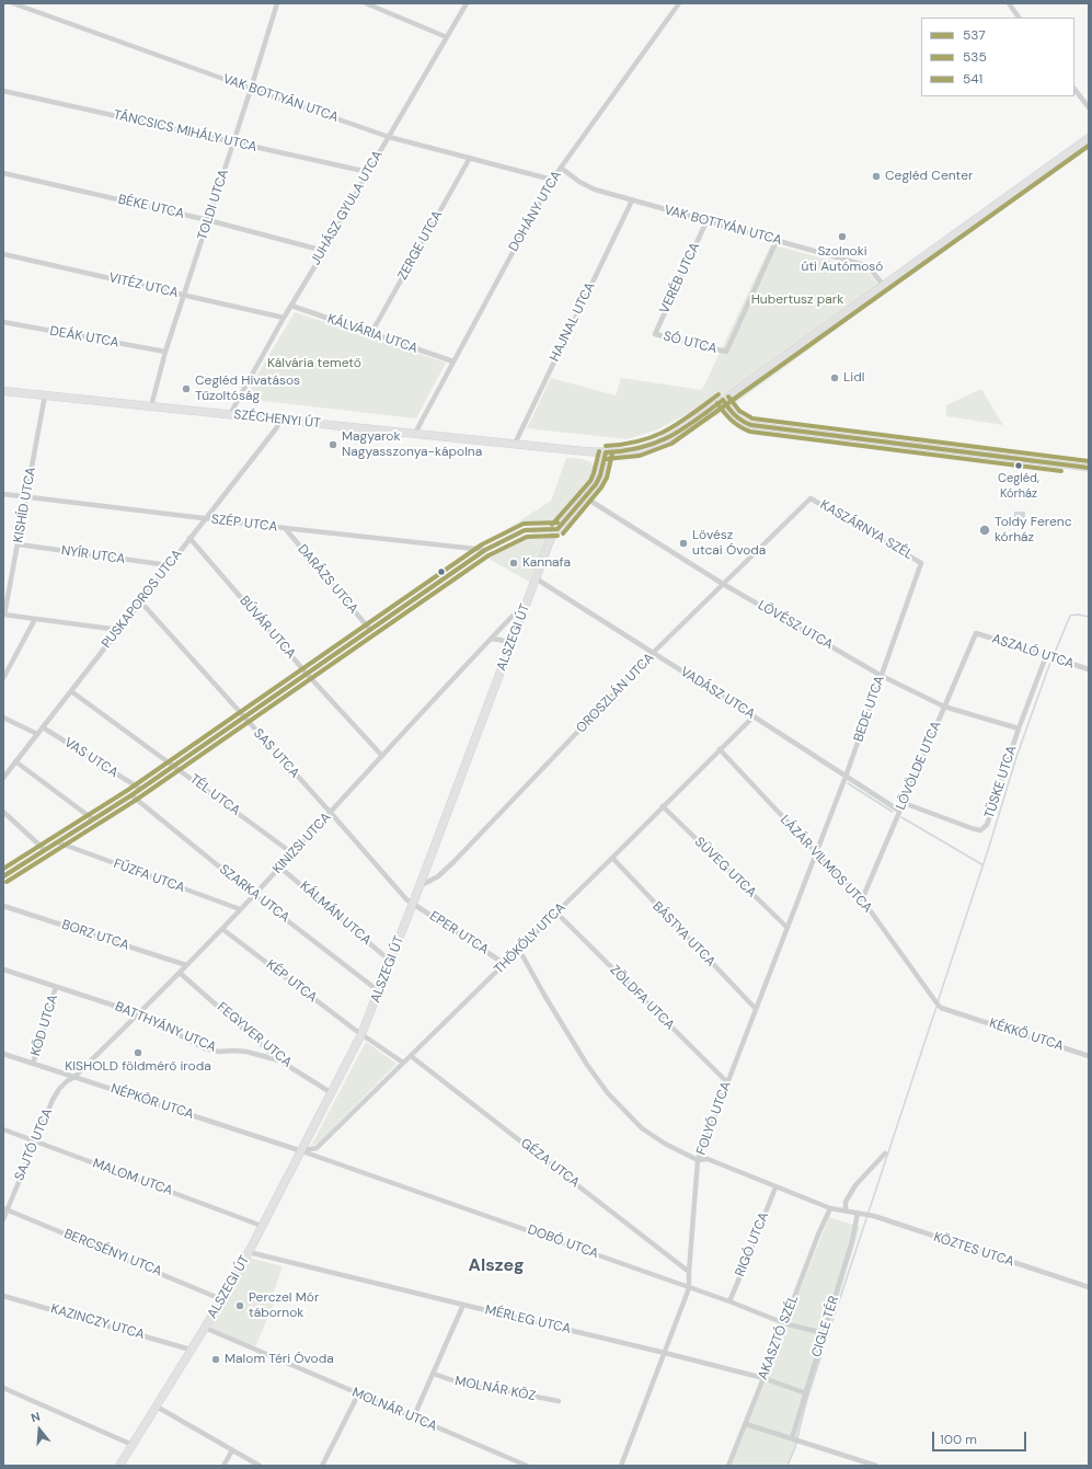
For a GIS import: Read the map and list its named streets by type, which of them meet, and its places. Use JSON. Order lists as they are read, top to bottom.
{
  "streets": {
    "main road": ["SZÉCHENYI ÚT", "ALSZEGI ÚT"],
    "street": [
      "VAK BOTTYÁN UTCA",
      "TÁNCSICS MIHÁLY UTCA",
      "TOLDI UTCA",
      "BÉKE UTCA",
      "JUHÁSZ GYULA UTCA",
      "DOHÁNY UTCA",
      "ZERGE UTCA",
      "VERÉB UTCA",
      "VITÉZ UTCA",
      "HAJNAL UTCA",
      "KÁLVÁRIA UTCA",
      "DEÁK UTCA",
      "SÓ UTCA",
      "KISHÍD UTCA",
      "SZÉP UTCA",
      "KASZÁRNYA SZÉL",
      "NYÍR UTCA",
      "DARÁZS UTCA",
      "PUSKAPOROS UTCA",
      "LÖVÉSZ UTCA",
      "BÚVÁR UTCA",
      "ASZALÓ UTCA",
      "OROSZLÁN UTCA",
      "VADÁSZ UTCA",
      "BEDE UTCA",
      "SAS UTCA",
      "VAS UTCA",
      "LÖVÖLDE UTCA",
      "TÜSKE UTCA",
      "TÉL UTCA",
      "KINIZSI UTCA",
      "LÁZÁR VILMOS UTCA",
      "SÜVEG UTCA",
      "FŰZFA UTCA",
      "SZARKA UTCA",
      "KÁLMÁN UTCA",
      "EPER UTCA",
      "BÁSTYA UTCA",
      "BORZ UTCA",
      "THÖKÖLY UTCA",
      "KÉP UTCA",
      "ZÖLDFA UTCA",
      "KÖD UTCA",
      "BATTHYÁNY UTCA",
      "FEGYVER UTCA",
      "KÉKKŐ UTCA",
      "NÉPKÖR UTCA",
      "FOLYÓ UTCA",
      "SAJTÓ UTCA",
      "GÉZA UTCA",
      "MALOM UTCA",
      "DOBÓ UTCA",
      "RIGÓ UTCA",
      "KÖZTES UTCA",
      "BERCSÉNYI UTCA",
      "MÉRLEG UTCA",
      "KAZINCZY UTCA",
      "CIGLE TÉR",
      "AKASZTÓ SZÉL",
      "MOLNÁR KÖZ",
      "MOLNÁR UTCA"
    ]
  },
  "crossings": [
    ["VAK BOTTYÁN UTCA", "TOLDI UTCA"],
    ["VAK BOTTYÁN UTCA", "JUHÁSZ GYULA UTCA"],
    ["VAK BOTTYÁN UTCA", "DOHÁNY UTCA"],
    ["VAK BOTTYÁN UTCA", "ZERGE UTCA"],
    ["VAK BOTTYÁN UTCA", "VERÉB UTCA"],
    ["VAK BOTTYÁN UTCA", "HAJNAL UTCA"],
    ["VAK BOTTYÁN UTCA", "SÓ UTCA"],
    ["VAK BOTTYÁN UTCA", "SZÉCHENYI ÚT"],
    ["TÁNCSICS MIHÁLY UTCA", "TOLDI UTCA"],
    ["TÁNCSICS MIHÁLY UTCA", "JUHÁSZ GYULA UTCA"],
    ["TOLDI UTCA", "BÉKE UTCA"],
    ["TOLDI UTCA", "VITÉZ UTCA"],
    ["TOLDI UTCA", "DEÁK UTCA"],
    ["TOLDI UTCA", "SZÉCHENYI ÚT"],
    ["BÉKE UTCA", "JUHÁSZ GYULA UTCA"],
    ["JUHÁSZ GYULA UTCA", "VITÉZ UTCA"],
    ["JUHÁSZ GYULA UTCA", "KÁLVÁRIA UTCA"],
    ["JUHÁSZ GYULA UTCA", "SZÉCHENYI ÚT"],
    ["DOHÁNY UTCA", "KÁLVÁRIA UTCA"],
    ["DOHÁNY UTCA", "SZÉCHENYI ÚT"],
    ["ZERGE UTCA", "KÁLVÁRIA UTCA"],
    ["VERÉB UTCA", "SÓ UTCA"],
    ["HAJNAL UTCA", "SZÉCHENYI ÚT"],
    ["SZÉCHENYI ÚT", "KISHÍD UTCA"],
    ["SZÉCHENYI ÚT", "PUSKAPOROS UTCA"],
    ["SZÉCHENYI ÚT", "ALSZEGI ÚT"],
    ["KISHÍD UTCA", "SZÉP UTCA"],
    ["KISHÍD UTCA", "NYÍR UTCA"],
    ["SZÉP UTCA", "DARÁZS UTCA"],
    ["SZÉP UTCA", "PUSKAPOROS UTCA"],
    ["KASZÁRNYA SZÉL", "OROSZLÁN UTCA"],
    ["KASZÁRNYA SZÉL", "BEDE UTCA"],
    ["NYÍR UTCA", "PUSKAPOROS UTCA"],
    ["PUSKAPOROS UTCA", "BÚVÁR UTCA"],
    ["PUSKAPOROS UTCA", "SAS UTCA"],
    ["PUSKAPOROS UTCA", "VAS UTCA"],
    ["PUSKAPOROS UTCA", "TÉL UTCA"],
    ["LÖVÉSZ UTCA", "ALSZEGI ÚT"],
    ["LÖVÉSZ UTCA", "OROSZLÁN UTCA"],
    ["LÖVÉSZ UTCA", "BEDE UTCA"],
    ["LÖVÉSZ UTCA", "LÖVÖLDE UTCA"],
    ["LÖVÉSZ UTCA", "TÜSKE UTCA"],
    ["BÚVÁR UTCA", "KINIZSI UTCA"],
    ["ALSZEGI ÚT", "OROSZLÁN UTCA"],
    ["ALSZEGI ÚT", "VADÁSZ UTCA"],
    ["ALSZEGI ÚT", "SAS UTCA"],
    ["ALSZEGI ÚT", "KINIZSI UTCA"],
    ["ALSZEGI ÚT", "SZARKA UTCA"],
    ["ALSZEGI ÚT", "KÁLMÁN UTCA"],
    ["ALSZEGI ÚT", "EPER UTCA"],
    ["ALSZEGI ÚT", "THÖKÖLY UTCA"],
    ["ALSZEGI ÚT", "KÉP UTCA"],
    ["ALSZEGI ÚT", "FEGYVER UTCA"],
    ["ALSZEGI ÚT", "NÉPKÖR UTCA"],
    ["ALSZEGI ÚT", "MALOM UTCA"],
    ["ALSZEGI ÚT", "DOBÓ UTCA"],
    ["ALSZEGI ÚT", "BERCSÉNYI UTCA"],
    ["ALSZEGI ÚT", "MÉRLEG UTCA"],
    ["ALSZEGI ÚT", "KAZINCZY UTCA"],
    ["ALSZEGI ÚT", "MOLNÁR UTCA"],
    ["ASZALÓ UTCA", "LÖVÖLDE UTCA"],
    ["ASZALÓ UTCA", "TÜSKE UTCA"],
    ["OROSZLÁN UTCA", "VADÁSZ UTCA"],
    ["VADÁSZ UTCA", "BEDE UTCA"],
    ["VADÁSZ UTCA", "LÖVÖLDE UTCA"],
    ["VADÁSZ UTCA", "THÖKÖLY UTCA"],
    ["BEDE UTCA", "LÁZÁR VILMOS UTCA"],
    ["BEDE UTCA", "FOLYÓ UTCA"],
    ["SAS UTCA", "KINIZSI UTCA"],
    ["SAS UTCA", "EPER UTCA"],
    ["LÖVÖLDE UTCA", "TÜSKE UTCA"],
    ["LÖVÖLDE UTCA", "LÁZÁR VILMOS UTCA"],
    ["TÉL UTCA", "KINIZSI UTCA"],
    ["KINIZSI UTCA", "FŰZFA UTCA"],
    ["KINIZSI UTCA", "SZARKA UTCA"],
    ["KINIZSI UTCA", "KÁLMÁN UTCA"],
    ["KINIZSI UTCA", "BORZ UTCA"],
    ["KINIZSI UTCA", "KÉP UTCA"],
    ["KINIZSI UTCA", "BATTHYÁNY UTCA"],
    ["KINIZSI UTCA", "FEGYVER UTCA"],
    ["KINIZSI UTCA", "NÉPKÖR UTCA"],
    ["KINIZSI UTCA", "SAJTÓ UTCA"],
    ["LÁZÁR VILMOS UTCA", "THÖKÖLY UTCA"],
    ["LÁZÁR VILMOS UTCA", "KÉKKŐ UTCA"],
    ["LÁZÁR VILMOS UTCA", "FOLYÓ UTCA"],
    ["SÜVEG UTCA", "THÖKÖLY UTCA"],
    ["SÜVEG UTCA", "FOLYÓ UTCA"],
    ["EPER UTCA", "THÖKÖLY UTCA"],
    ["BÁSTYA UTCA", "THÖKÖLY UTCA"],
    ["BÁSTYA UTCA", "FOLYÓ UTCA"],
    ["THÖKÖLY UTCA", "ZÖLDFA UTCA"],
    ["THÖKÖLY UTCA", "NÉPKÖR UTCA"],
    ["THÖKÖLY UTCA", "GÉZA UTCA"],
    ["THÖKÖLY UTCA", "DOBÓ UTCA"],
    ["THÖKÖLY UTCA", "KÖZTES UTCA"],
    ["ZÖLDFA UTCA", "FOLYÓ UTCA"],
    ["KÖD UTCA", "BATTHYÁNY UTCA"],
    ["KÖD UTCA", "NÉPKÖR UTCA"],
    ["BATTHYÁNY UTCA", "FEGYVER UTCA"],
    ["NÉPKÖR UTCA", "SAJTÓ UTCA"],
    ["NÉPKÖR UTCA", "DOBÓ UTCA"],
    ["FOLYÓ UTCA", "GÉZA UTCA"],
    ["FOLYÓ UTCA", "DOBÓ UTCA"],
    ["FOLYÓ UTCA", "KÖZTES UTCA"],
    ["FOLYÓ UTCA", "MÉRLEG UTCA"],
    ["SAJTÓ UTCA", "MALOM UTCA"],
    ["SAJTÓ UTCA", "BERCSÉNYI UTCA"],
    ["DOBÓ UTCA", "RIGÓ UTCA"],
    ["DOBÓ UTCA", "CIGLE TÉR"],
    ["DOBÓ UTCA", "AKASZTÓ SZÉL"],
    ["RIGÓ UTCA", "KÖZTES UTCA"],
    ["KÖZTES UTCA", "CIGLE TÉR"],
    ["KÖZTES UTCA", "AKASZTÓ SZÉL"],
    ["MÉRLEG UTCA", "CIGLE TÉR"],
    ["MÉRLEG UTCA", "AKASZTÓ SZÉL"]
  ],
  "districts": ["Alszeg"],
  "parks": ["Hubertusz park", "Kálvária temető"],
  "places": [
    "Cegléd Center",
    "Szolnoki úti Autómosó",
    "Lidl",
    "Cegléd Hivatásos Tűzoltóság",
    "Magyarok Nagyasszonya-kápolna",
    "Cegléd, Kórház",
    "Toldy Ferenc kórház",
    "Lövész utcai Óvoda",
    "Kannafa",
    "KISHOLD földmérő iroda",
    "Perczel Mór tábornok",
    "Malom Téri Óvoda"
  ],
  "lines": ["transit line 535", "transit line 541", "transit line 537"],
  "legend": ["537", "535", "541"],
  "scale_bar": "100 m",
  "north": "top"
}
